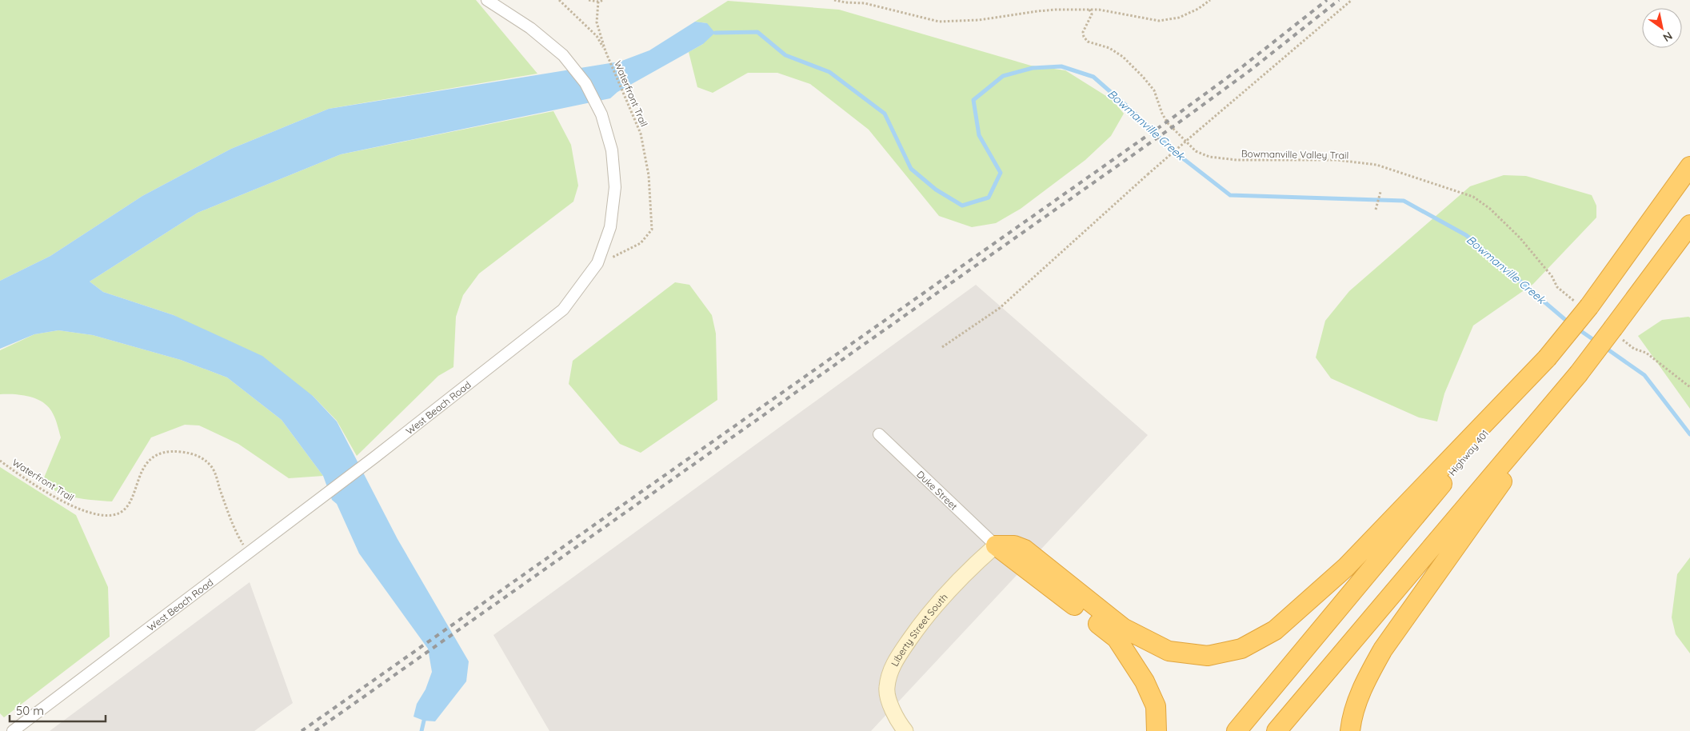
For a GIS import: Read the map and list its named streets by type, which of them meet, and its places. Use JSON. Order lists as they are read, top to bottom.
{
  "streets": {
    "highway": ["Highway 401"],
    "main road": ["Liberty Street South"],
    "street": ["West Beach Road", "Duke Street"],
    "path": ["Waterfront Trail", "Bowmanville Valley Trail"]
  },
  "crossings": [
    ["Waterfront Trail", "West Beach Road"],
    ["Duke Street", "Liberty Street South"]
  ],
  "water": ["Bowmanville Creek"],
  "scale_bar": "50 m",
  "north": "bottom right"
}
